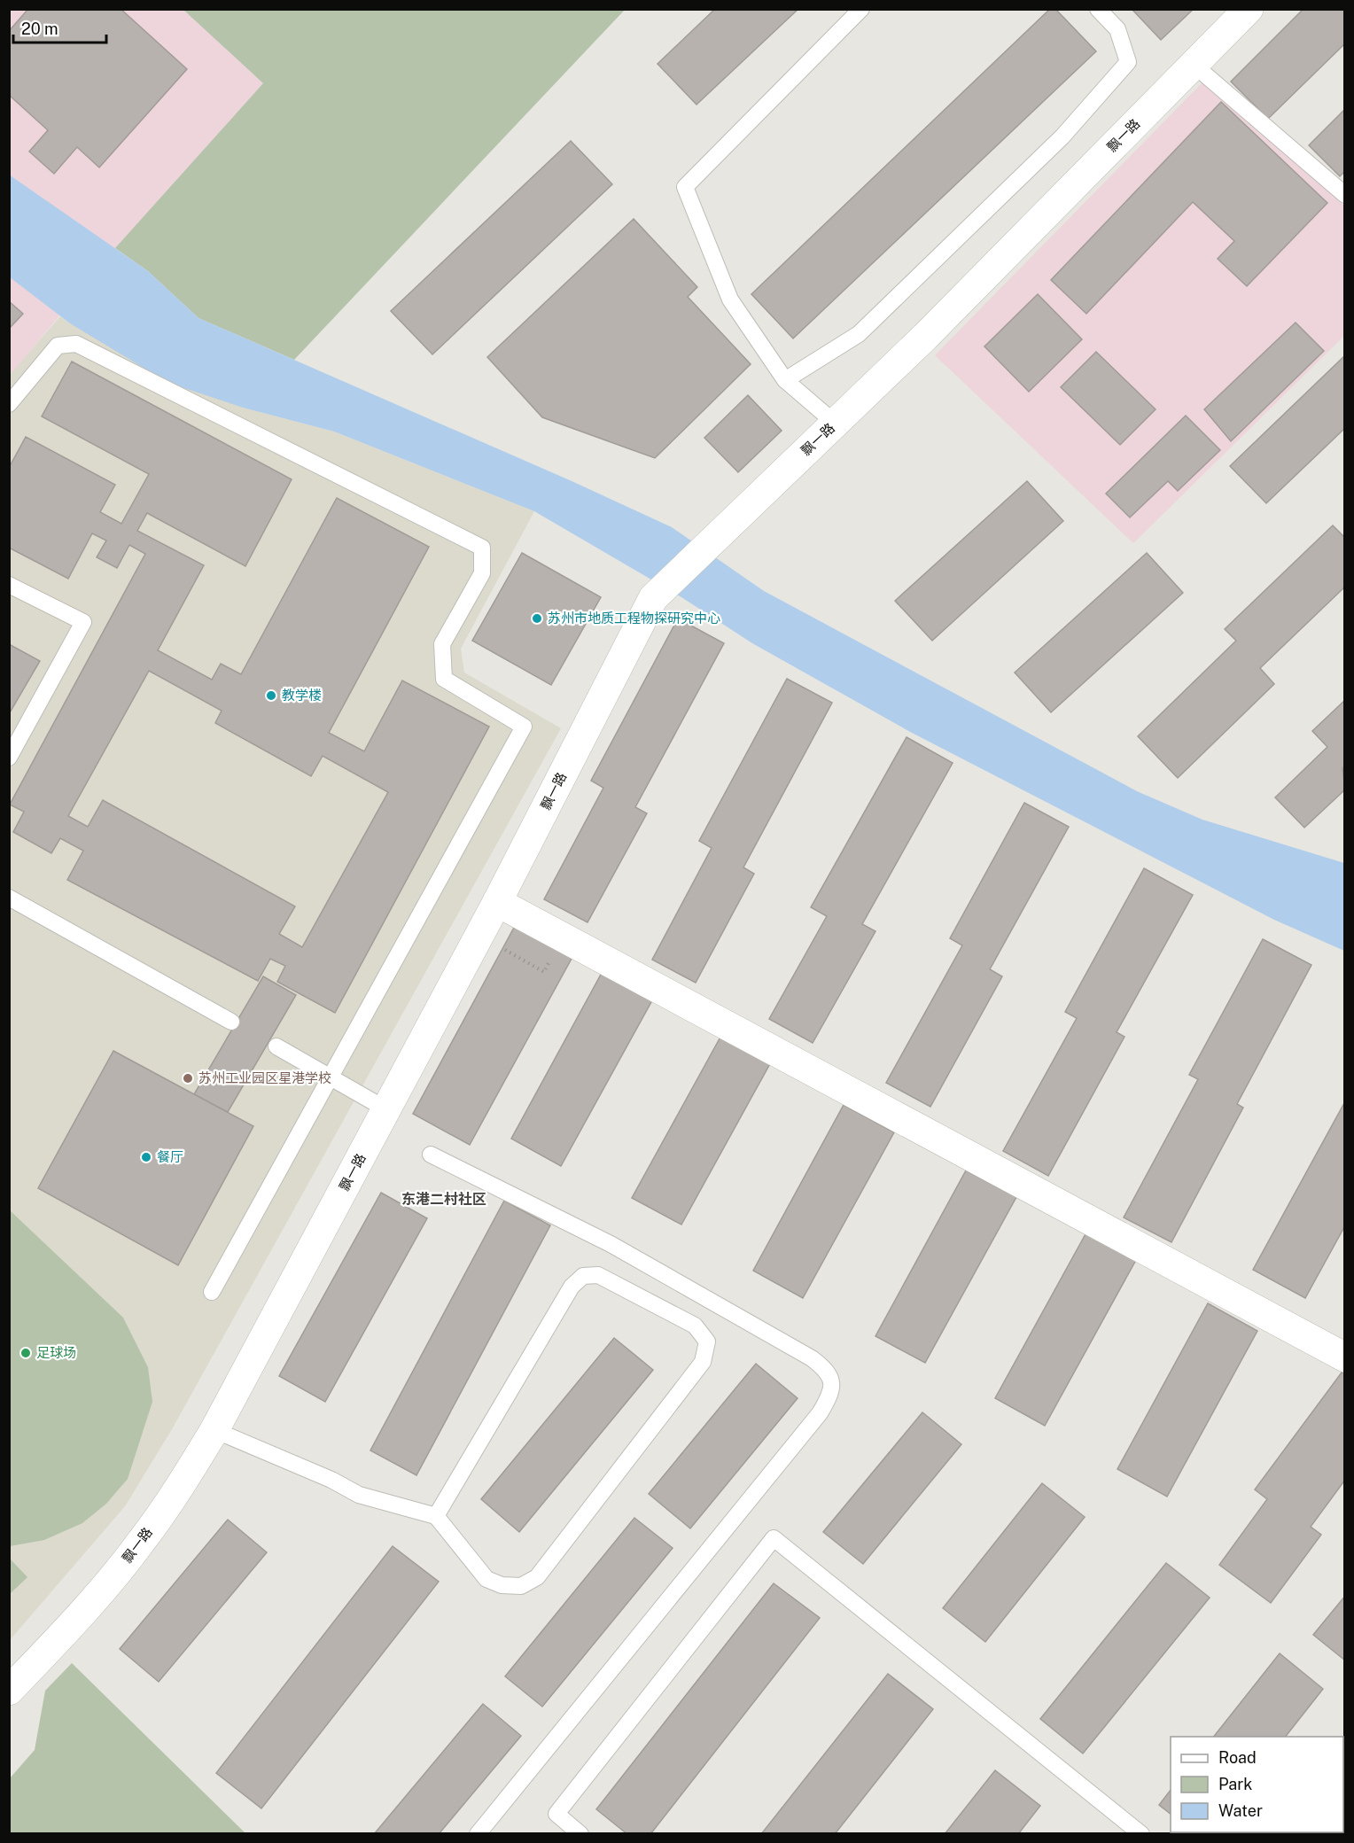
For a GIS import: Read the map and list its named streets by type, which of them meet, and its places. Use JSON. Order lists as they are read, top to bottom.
{
  "streets": {
    "street": ["飘一路"]
  },
  "districts": ["东港二村社区"],
  "places": [
    "苏州市地质工程物探研究中心",
    "教学楼",
    "苏州工业园区星港学校",
    "餐厅",
    "足球场"
  ],
  "legend": ["Road", "Park", "Water"],
  "scale_bar": "20 m"
}
